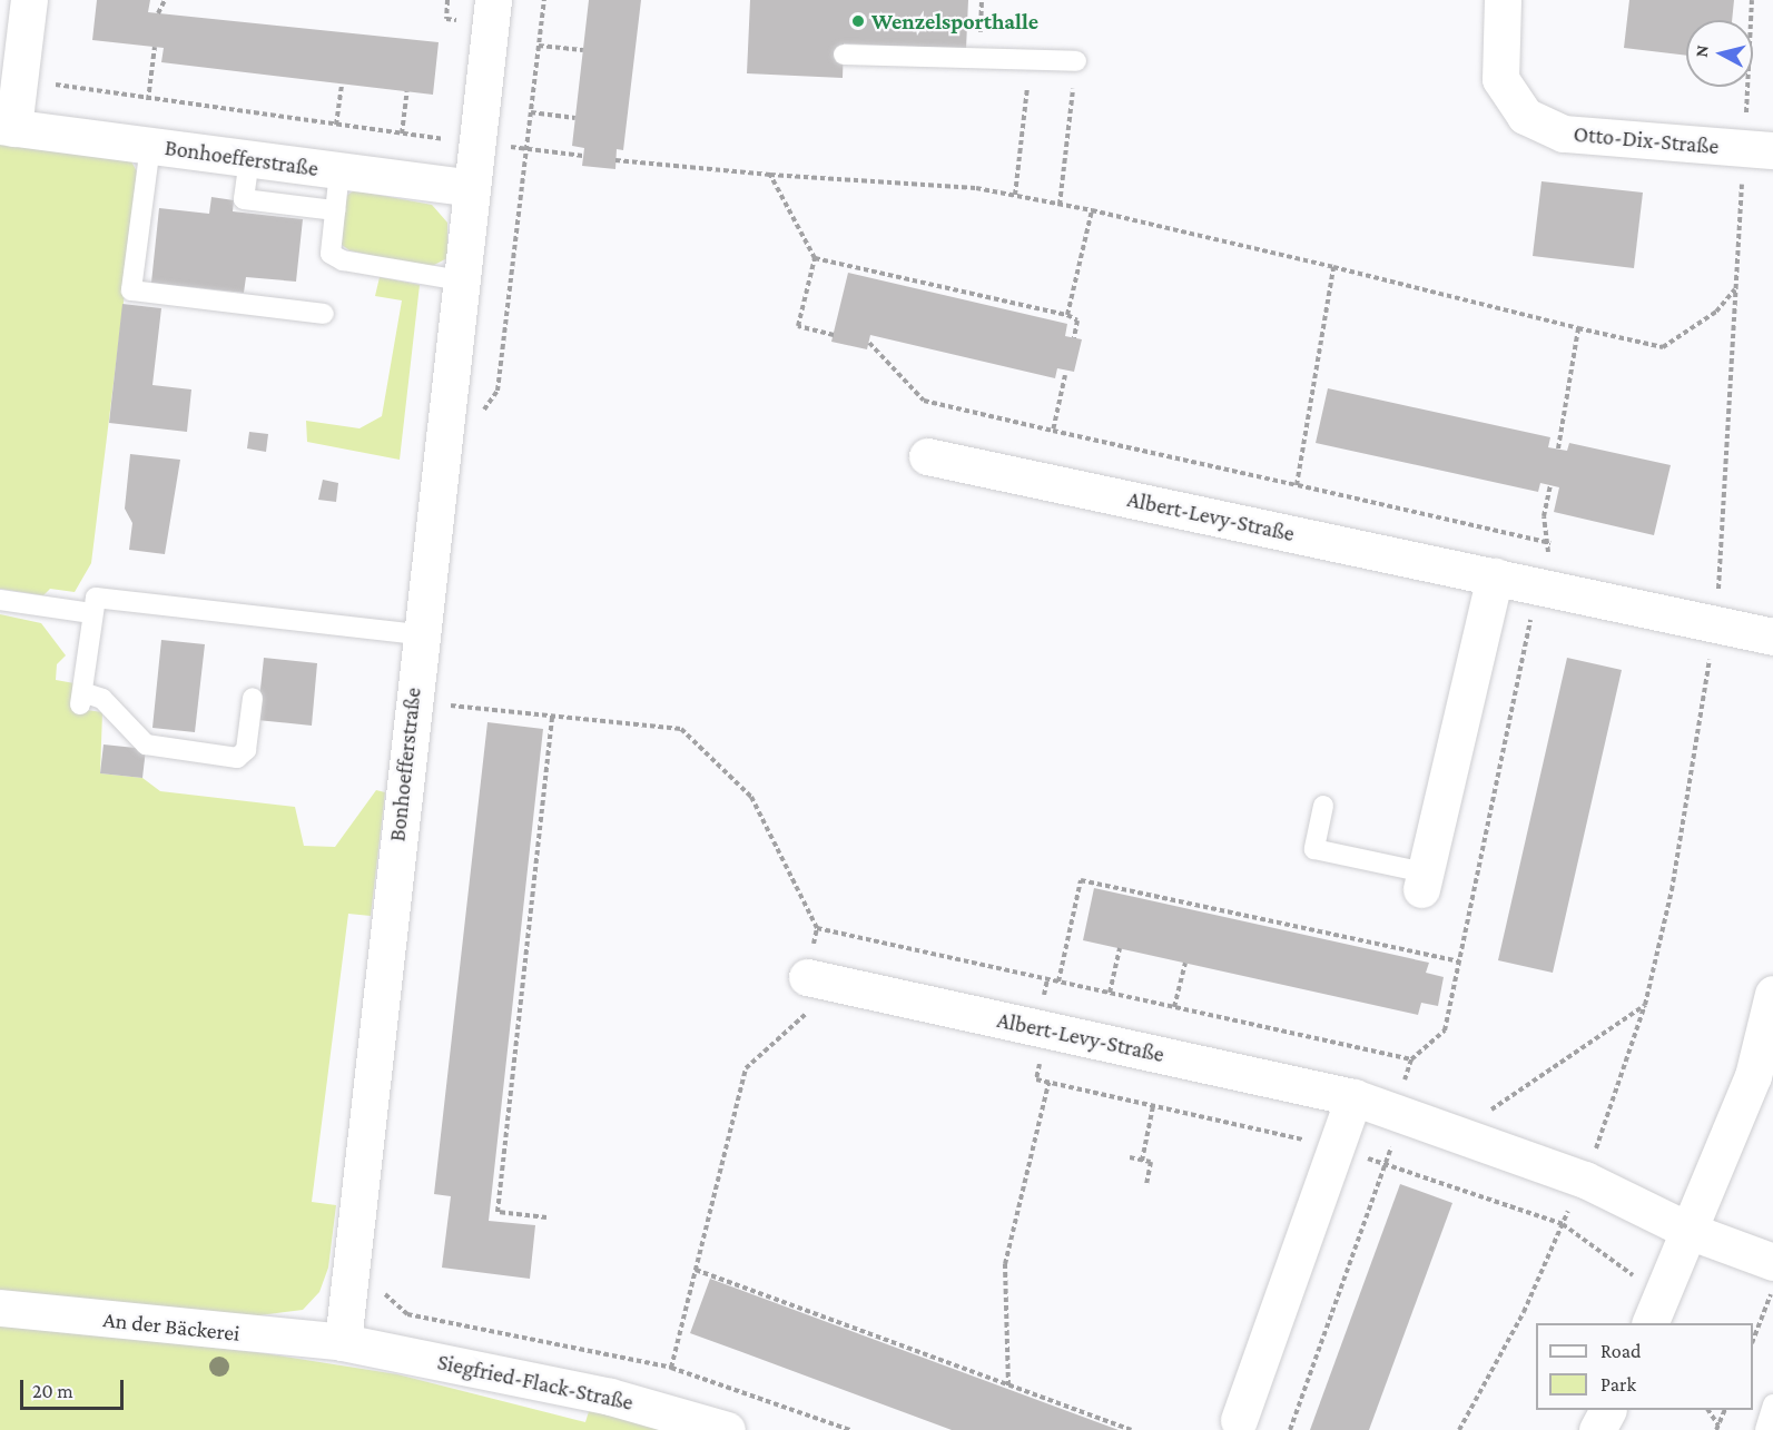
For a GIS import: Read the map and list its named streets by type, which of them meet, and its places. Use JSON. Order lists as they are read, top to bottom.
{
  "streets": {
    "street": [
      "Otto-Dix-Straße",
      "Bonhoefferstraße",
      "Albert-Levy-Straße",
      "An der Bäckerei",
      "Siegfried-Flack-Straße"
    ]
  },
  "crossings": [
    ["Bonhoefferstraße", "An der Bäckerei"],
    ["Bonhoefferstraße", "Siegfried-Flack-Straße"],
    ["An der Bäckerei", "Siegfried-Flack-Straße"]
  ],
  "places": ["Wenzelsporthalle"],
  "legend": ["Road", "Park"],
  "scale_bar": "20 m",
  "north": "left"
}
